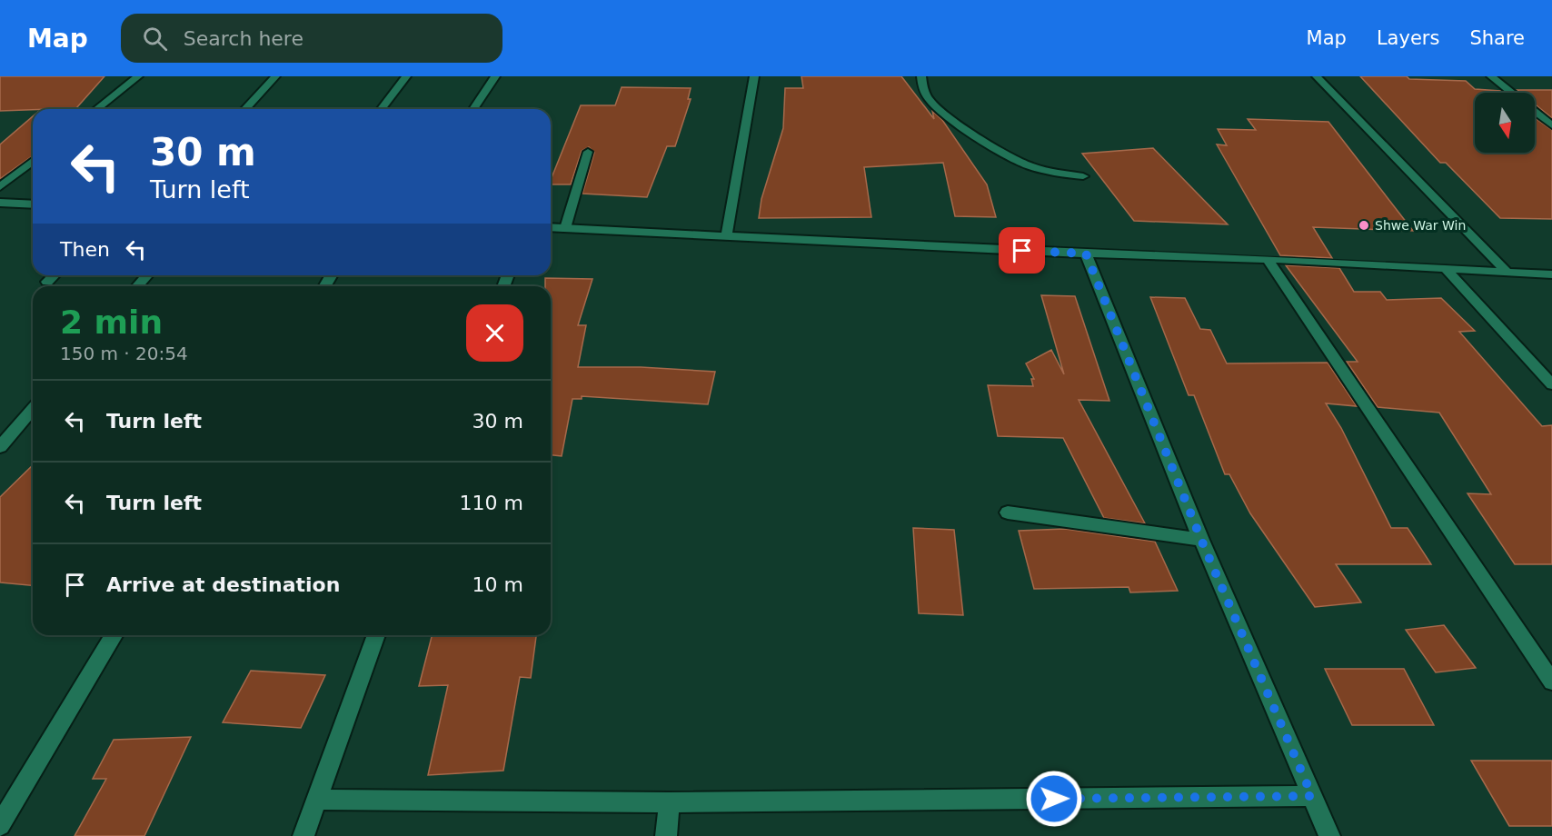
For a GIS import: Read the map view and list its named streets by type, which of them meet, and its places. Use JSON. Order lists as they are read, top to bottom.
{
  "places": ["Shwe War Win"],
  "north": "bottom",
  "page": {
    "header": "Map",
    "search": "Search here",
    "nav": ["Map", "Layers", "Share"],
    "turn": ["30 m", "Turn left"],
    "then": "Then",
    "heading": ["2 min", "150 m · 20:54"],
    "list": [
      {
        "name": "Turn left",
        "value": "30 m"
      },
      {
        "name": "Turn left",
        "value": "110 m"
      },
      {
        "name": "Arrive at destination",
        "value": "10 m"
      }
    ]
  }
}
